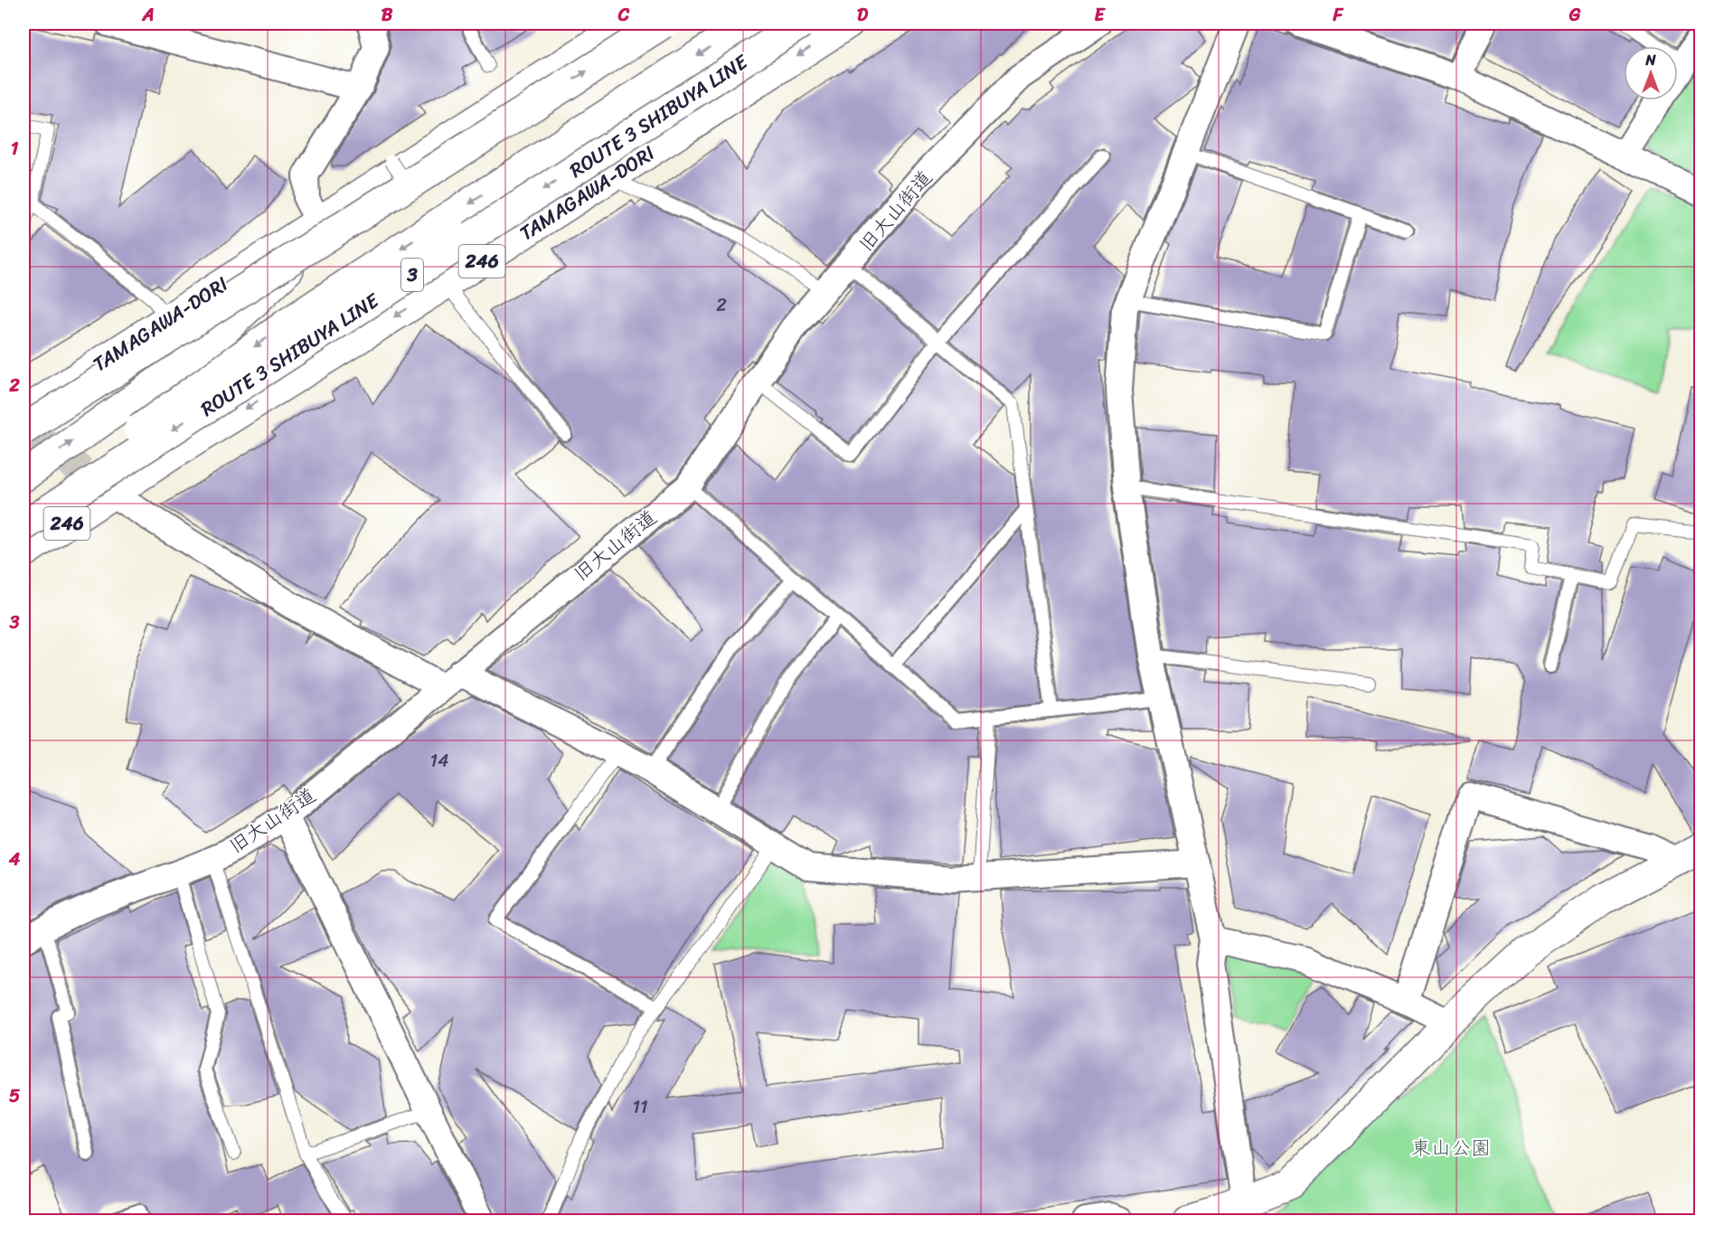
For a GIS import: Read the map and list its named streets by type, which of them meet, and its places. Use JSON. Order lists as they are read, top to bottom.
{
  "streets": {
    "main road": [
      "ROUTE 3 SHIBUYA LINE",
      "TAMAGAWA-DORI",
      "246",
      "3"
    ],
    "street": ["旧大山街道"]
  },
  "parks": ["東山公園"],
  "house_numbers": ["2", "14", "11"],
  "north": "top",
  "grid": {
    "columns": [
      "A",
      "B",
      "C",
      "D",
      "E",
      "F",
      "G"
    ],
    "rows": [
      "1",
      "2",
      "3",
      "4",
      "5"
    ]
  }
}
